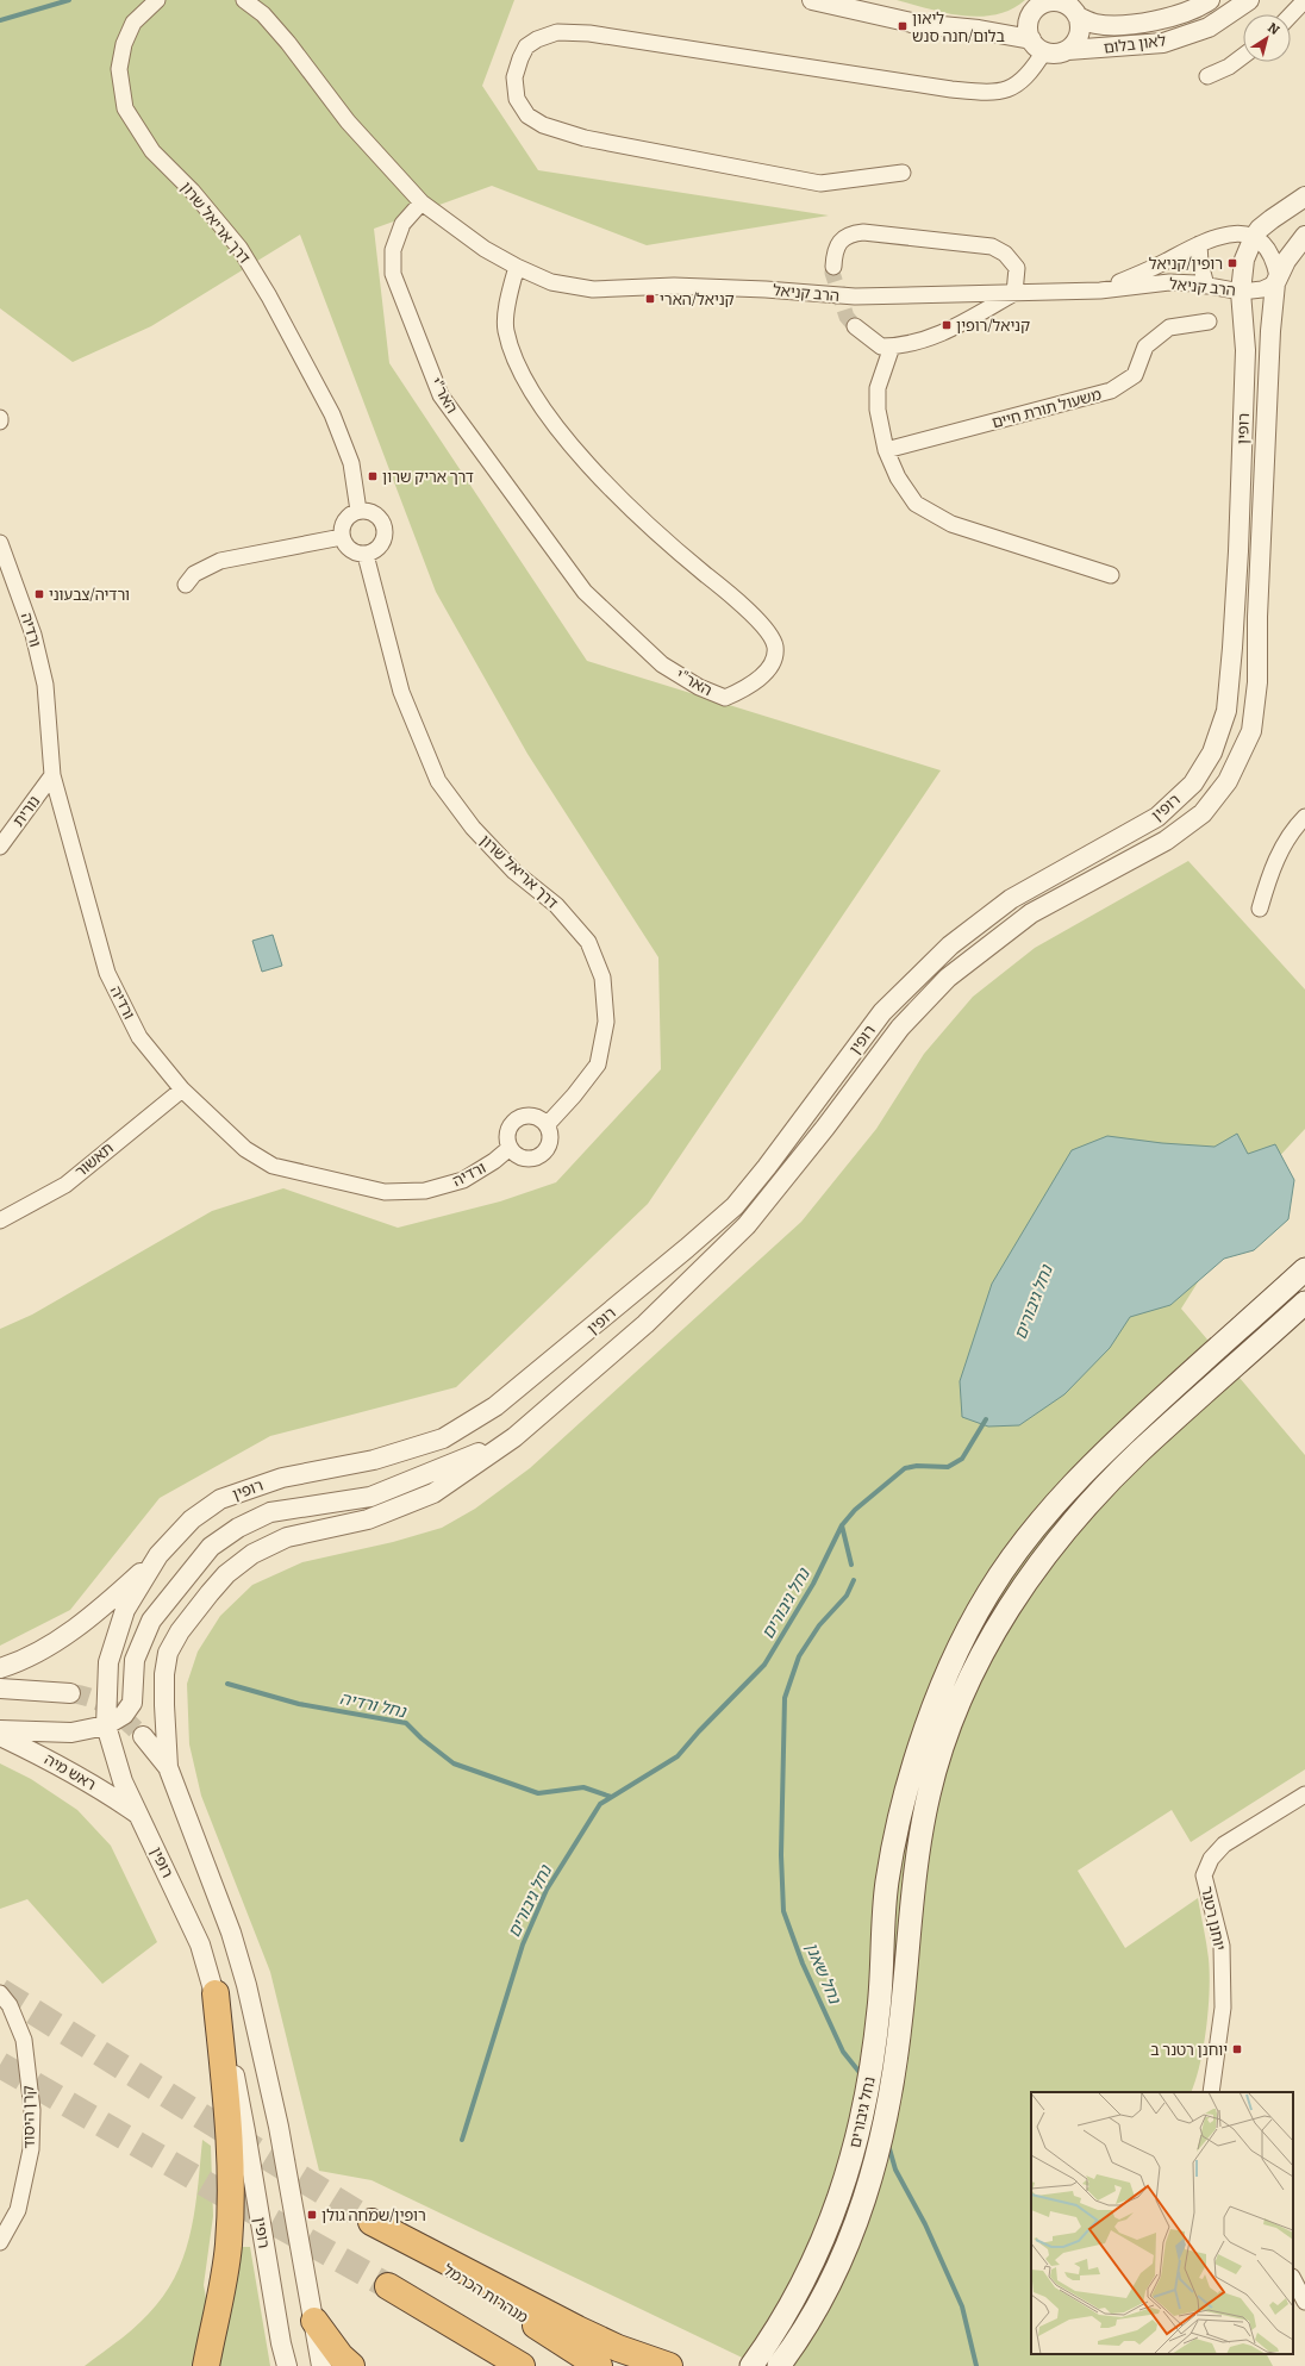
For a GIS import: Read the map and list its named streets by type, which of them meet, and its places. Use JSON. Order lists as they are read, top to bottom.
{
  "streets": {
    "highway": ["מנהרות הכרמל"],
    "main road": ["נחל גיבורים"],
    "street": [
      "לאון בלום",
      "דרך אריאל שרון",
      "הרב קניאל",
      "האר\"י",
      "משעול תורת חיים",
      "רופין",
      "ורדיה",
      "נורית",
      "תאשור",
      "ראש מיה",
      "יוחנן רטנר",
      "קרן היסוד"
    ]
  },
  "crossings": [
    ["דרך אריאל שרון", "ורדיה"],
    ["הרב קניאל", "האר\"י"],
    ["הרב קניאל", "רופין"],
    ["רופין", "ראש מיה"],
    ["ורדיה", "נורית"],
    ["ורדיה", "תאשור"]
  ],
  "water": ["נחל גיבורים", "נחל ורדיה", "נחל שאנן"],
  "places": {
    "transit": [
      "ליאון בלום/חנה סנש",
      "רופין/קניאל",
      "קניאל/הארי",
      "קניאל/רופין",
      "דרך אריק שרון",
      "ורדיה/צבעוני",
      "יוחנן רטנר ב",
      "רופין/שמחה גולן"
    ]
  },
  "north": "top right"
}
